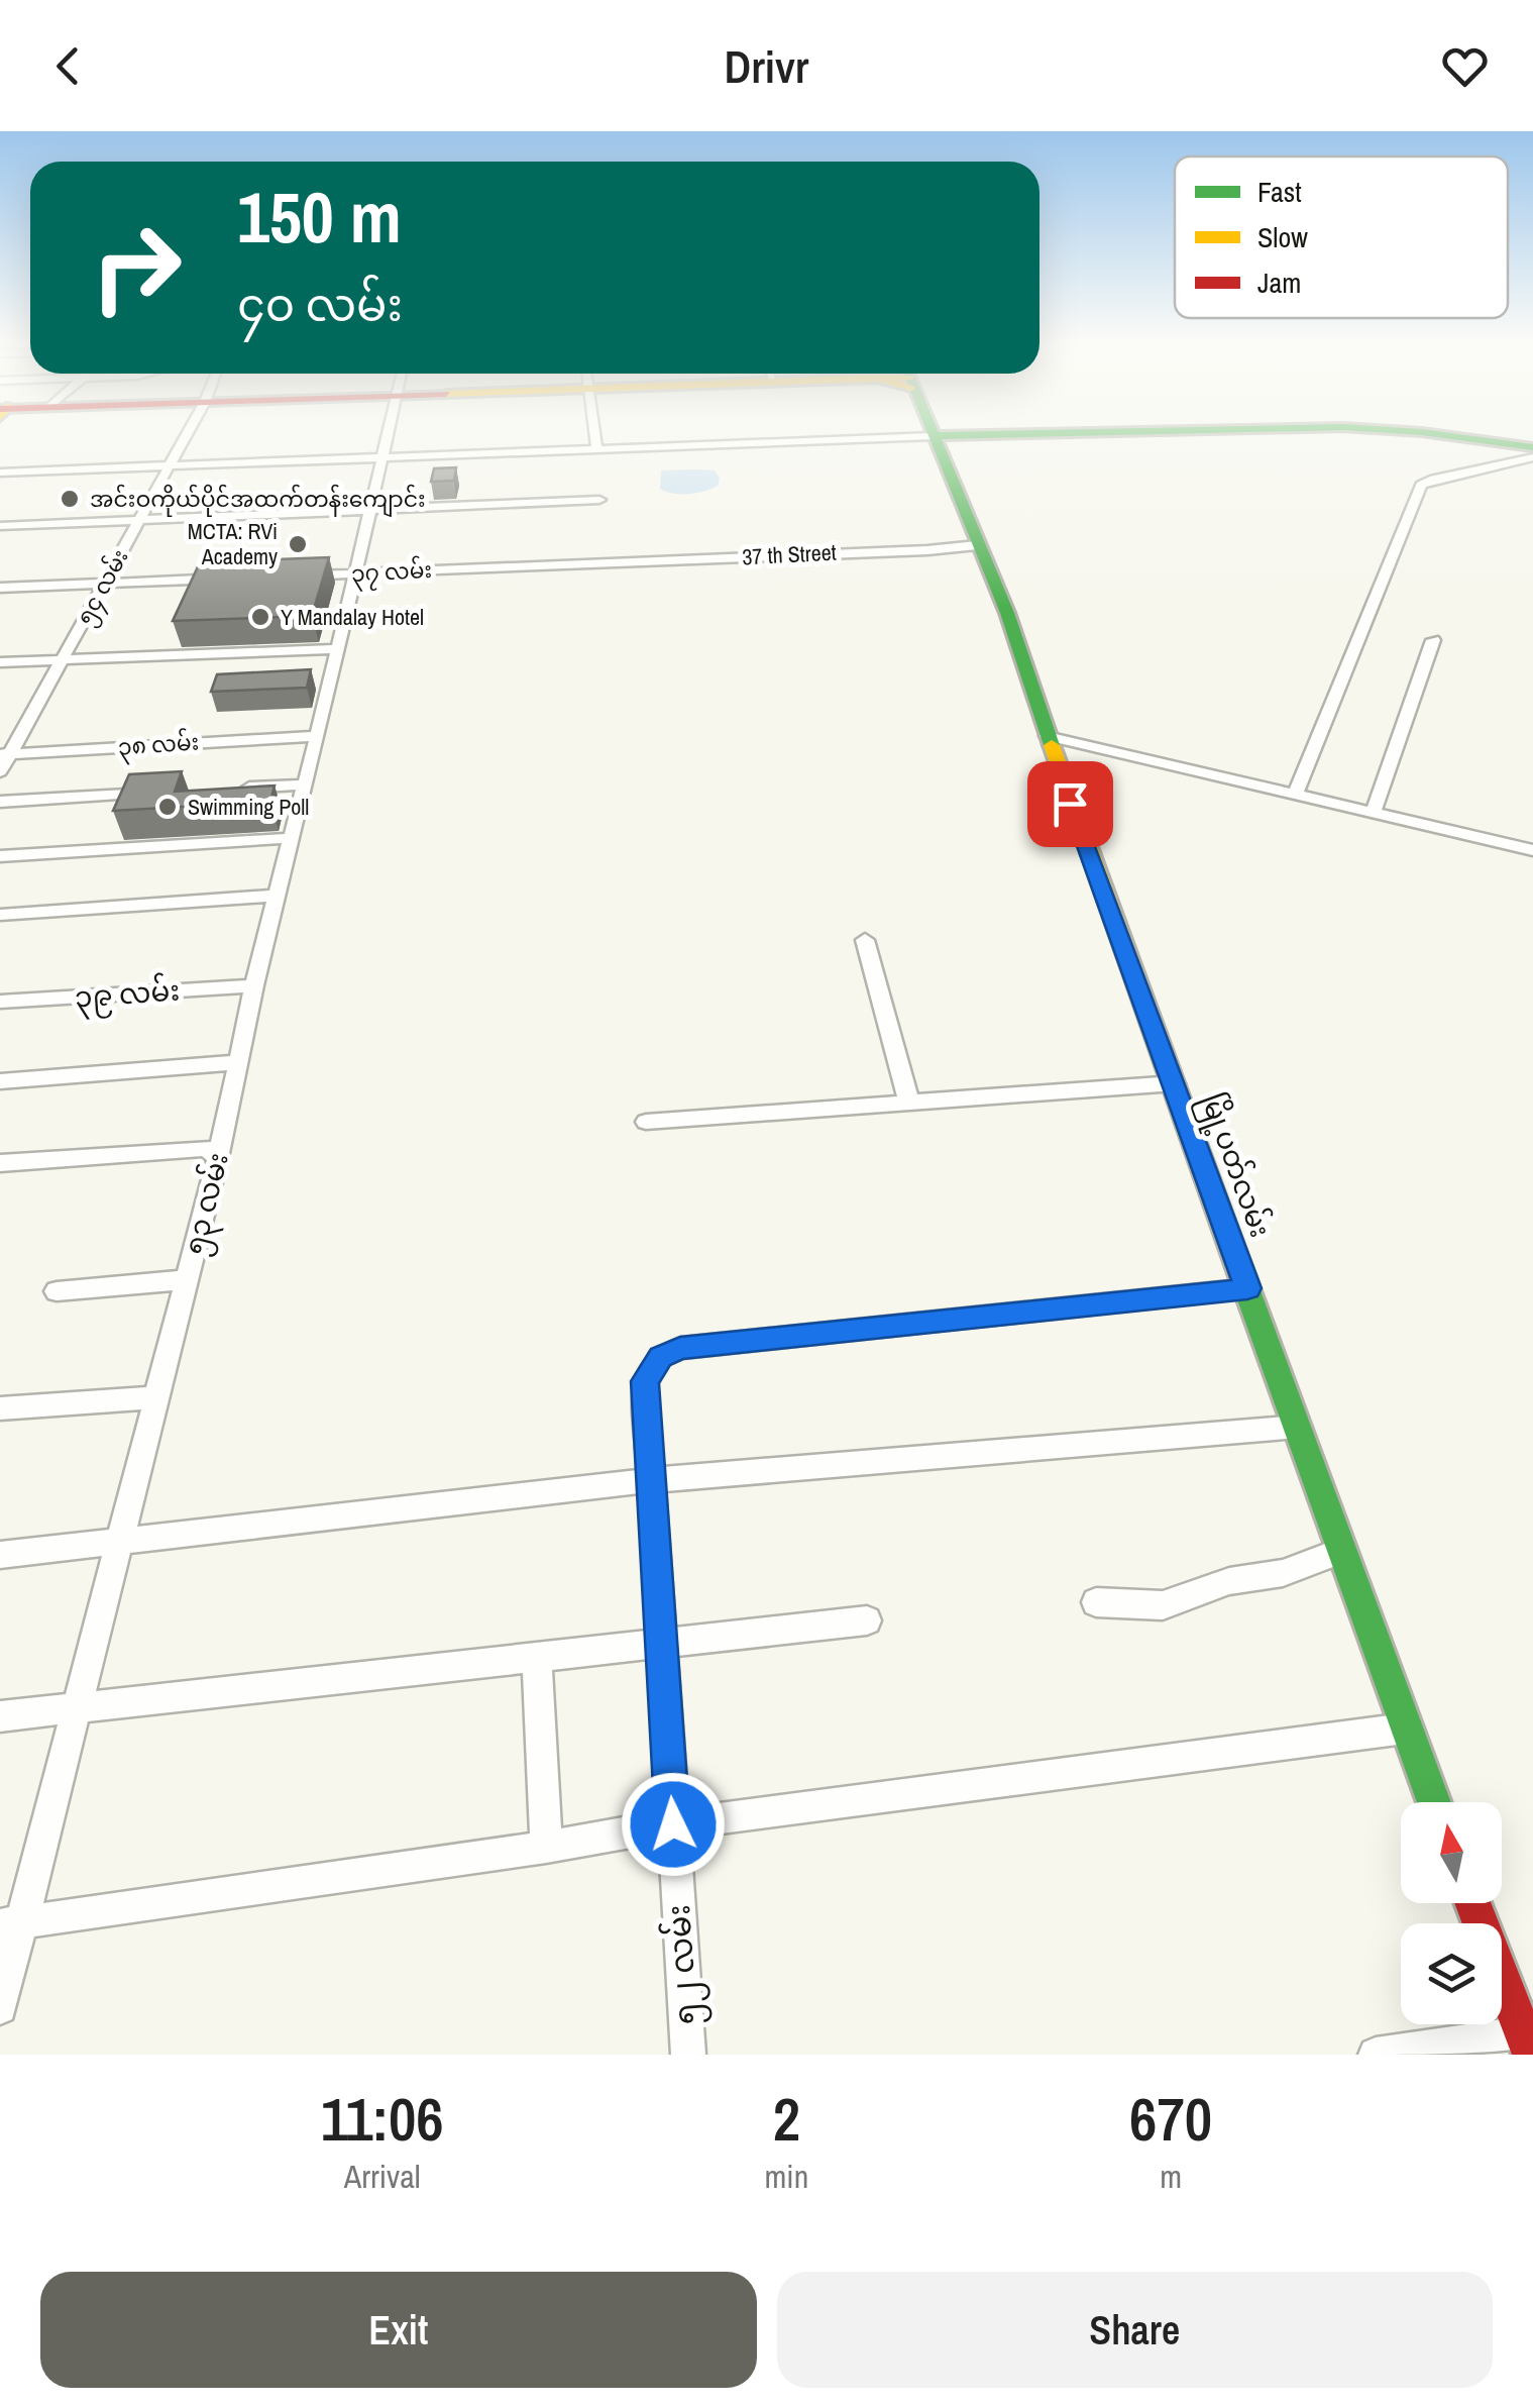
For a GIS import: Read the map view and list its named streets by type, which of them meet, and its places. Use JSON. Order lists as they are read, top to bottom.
{
  "streets": {
    "main road": ["မြို့ပတ်လမ်း"],
    "street": [
      "37 th Street",
      "၃၇ လမ်း",
      "၅၄ လမ်း",
      "၃၈ လမ်း",
      "၃၉ လမ်း",
      "၅၃ လမ်း",
      "၅၂ လမ်း"
    ]
  },
  "crossings": [
    ["37 th Street", "၃၇ လမ်း"],
    ["37 th Street", "မြို့ပတ်လမ်း"],
    ["၃၇ လမ်း", "၅၃ လမ်း"],
    ["၅၄ လမ်း", "၃၈ လမ်း"],
    ["၃၈ လမ်း", "၅၃ လမ်း"],
    ["၃၉ လမ်း", "၅၃ လမ်း"],
    ["မြို့ပတ်လမ်း", "၅၂ လမ်း"]
  ],
  "places": [
    "အင်းဝကိုယ်ပိုင်အထက်တန်းကျောင်း",
    "MCTA: RVi Academy",
    "Y Mandalay Hotel",
    "Swimming Poll"
  ],
  "legend": ["Fast", "Slow", "Jam"],
  "north": "top",
  "page": {
    "header": "Drivr",
    "turn": ["150 m", "၄၀ လမ်း"],
    "eta": [
      "11:06",
      "Arrival",
      "2",
      "min",
      "670",
      "m"
    ],
    "buttons": ["Exit", "Share"]
  }
}
